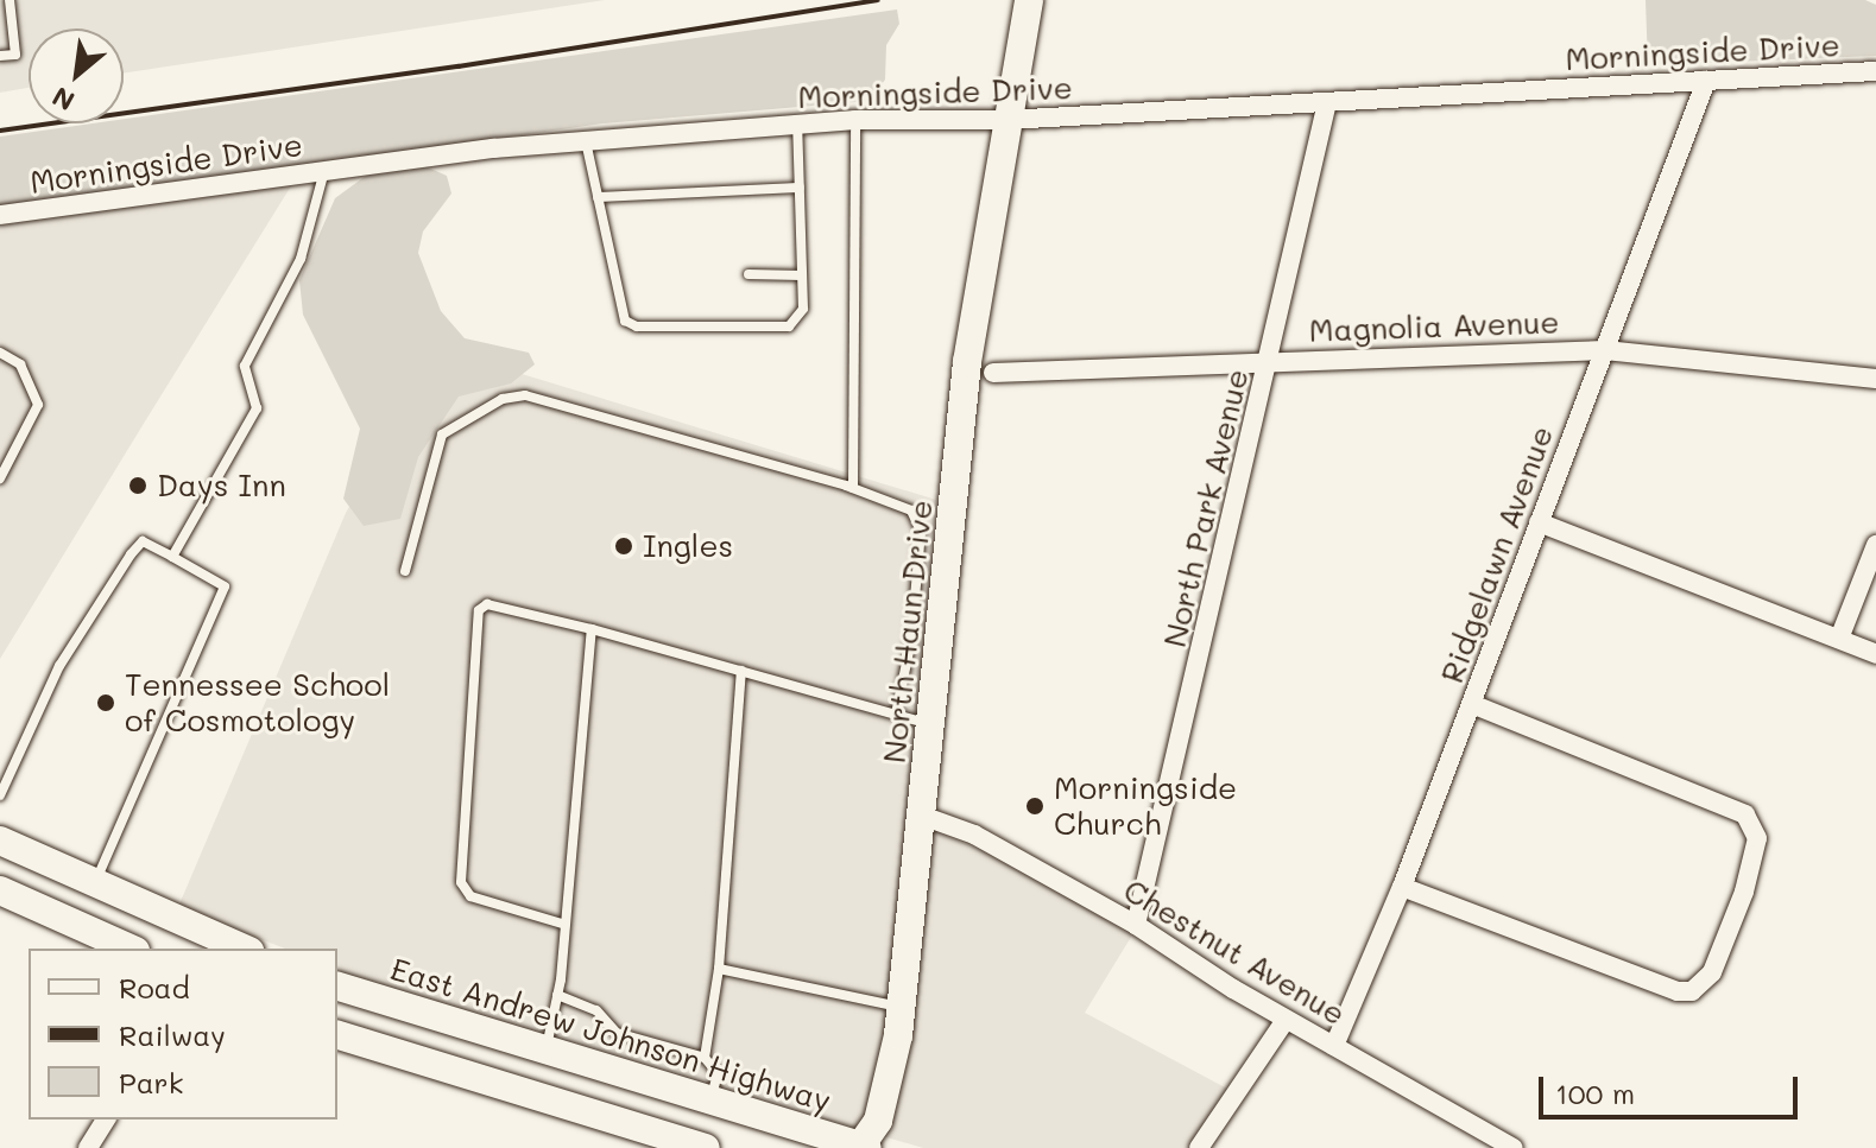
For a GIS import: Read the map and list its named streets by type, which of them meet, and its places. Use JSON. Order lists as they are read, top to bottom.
{
  "streets": {
    "main road": ["North Haun Drive", "East Andrew Johnson Highway"],
    "street": [
      "Morningside Drive",
      "Magnolia Avenue",
      "North Park Avenue",
      "Ridgelawn Avenue",
      "Chestnut Avenue"
    ]
  },
  "crossings": [
    ["Morningside Drive", "North Park Avenue"],
    ["Morningside Drive", "Ridgelawn Avenue"],
    ["Morningside Drive", "North Haun Drive"],
    ["Magnolia Avenue", "North Park Avenue"],
    ["Magnolia Avenue", "Ridgelawn Avenue"],
    ["North Park Avenue", "Chestnut Avenue"],
    ["Ridgelawn Avenue", "Chestnut Avenue"],
    ["North Haun Drive", "Chestnut Avenue"],
    ["North Haun Drive", "East Andrew Johnson Highway"]
  ],
  "places": [
    "Days Inn",
    "Ingles",
    "Tennessee School of Cosmotology",
    "Morningside Church"
  ],
  "legend": ["Road", "Railway", "Park"],
  "scale_bar": "100 m",
  "north": "bottom left"
}
